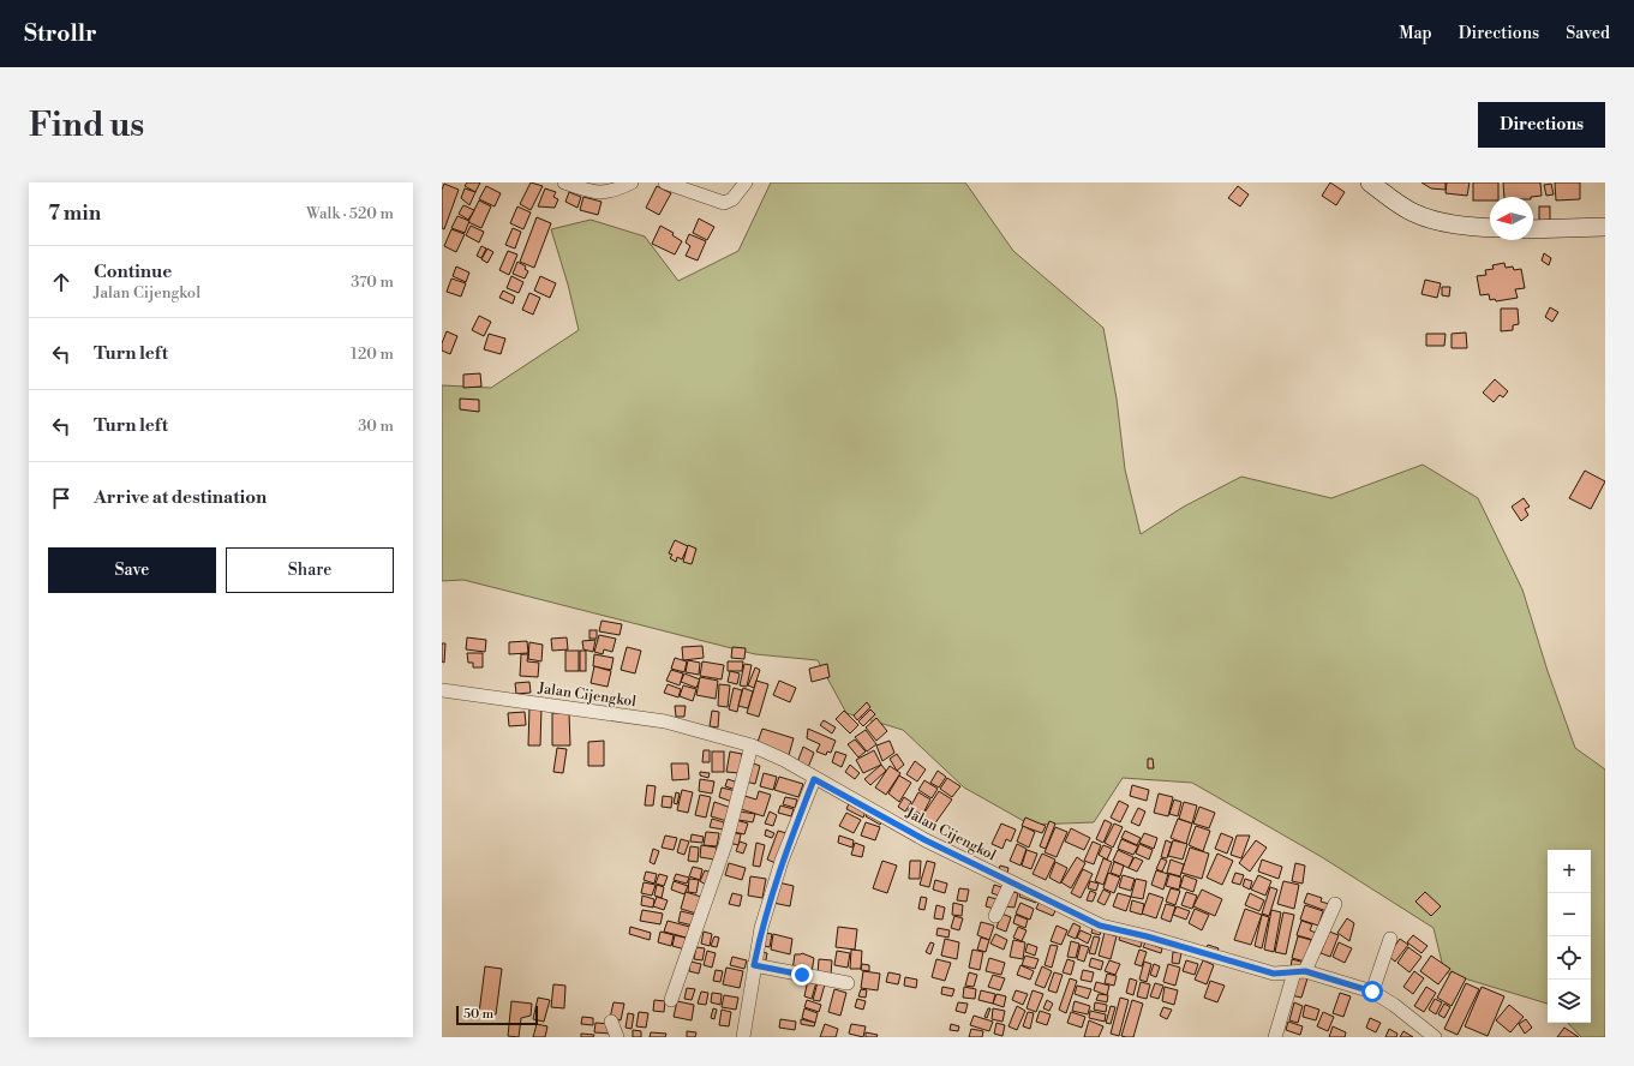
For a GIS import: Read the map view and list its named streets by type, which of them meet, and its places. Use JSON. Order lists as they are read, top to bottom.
{
  "streets": {
    "street": ["Jalan Cijengkol"]
  },
  "scale_bar": "50 m",
  "north": "left",
  "page": {
    "header": "Strollr",
    "nav": ["Map", "Directions", "Saved"],
    "buttons": [
      "Directions",
      ["Save", "Share"]
    ],
    "title": "Find us",
    "heading": ["7 min", "Walk · 520 m"],
    "list": [
      ["Continue", "Jalan Cijengkol", "370 m"],
      ["Turn left", "120 m"],
      ["Turn left", "30 m"],
      "Arrive at destination"
    ],
    "map_buttons": ["+", "−"],
    "scale": "50 m"
  }
}
